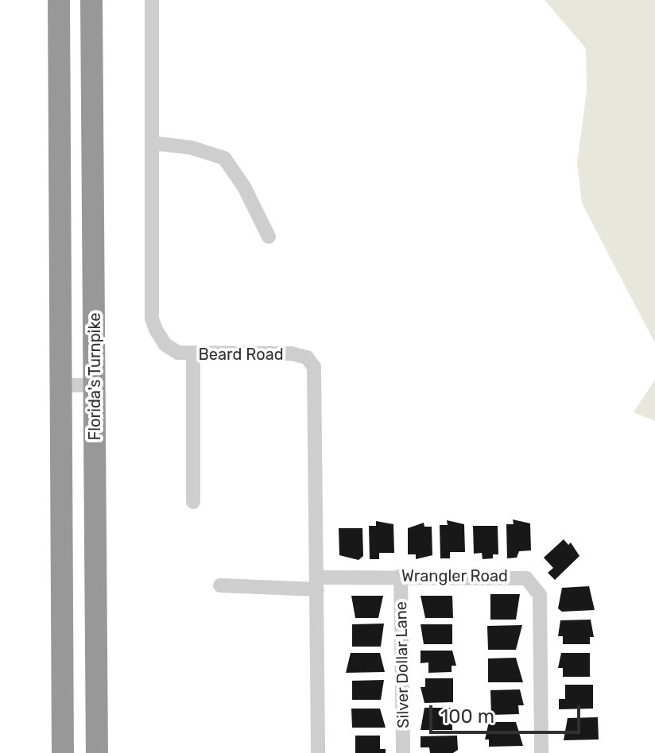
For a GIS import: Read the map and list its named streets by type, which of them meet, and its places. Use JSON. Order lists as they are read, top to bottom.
{
  "streets": {
    "highway": ["Florida's Turnpike"],
    "street": ["Beard Road", "Wrangler Road", "Silver Dollar Lane"]
  },
  "crossings": [
    ["Beard Road", "Wrangler Road"],
    ["Wrangler Road", "Silver Dollar Lane"]
  ],
  "scale_bar": "100 m"
}
